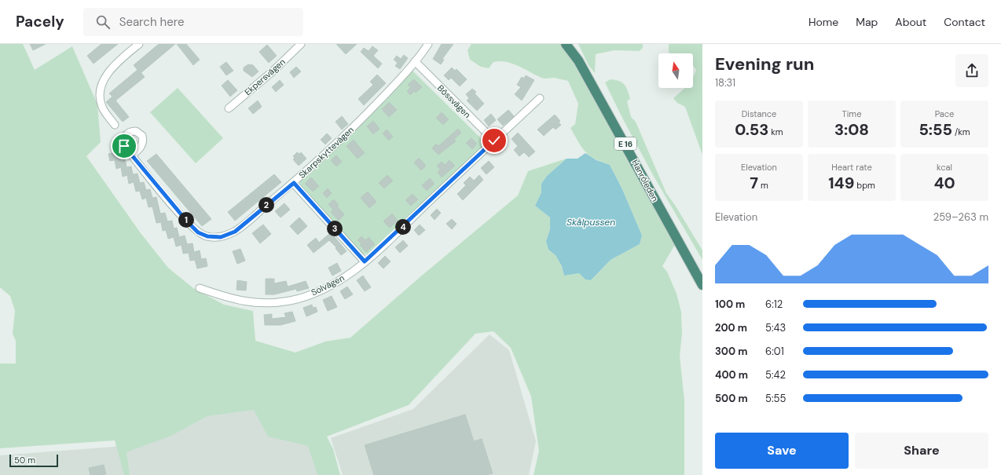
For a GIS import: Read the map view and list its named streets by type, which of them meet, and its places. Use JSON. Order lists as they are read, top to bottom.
{
  "streets": {
    "highway": ["E 16", "Hanröleden"],
    "street": [
      "Ekpersvägen",
      "Bössvägen",
      "Skarpskyttevägen",
      "Solvägen"
    ]
  },
  "crossings": [
    ["Bössvägen", "Skarpskyttevägen"],
    ["Bössvägen", "Solvägen"]
  ],
  "water": ["Skålpussen"],
  "scale_bar": "50 m",
  "north": "top",
  "page": {
    "header": "Pacely",
    "search": "Search here",
    "nav": [
      "Home",
      "Map",
      "About",
      "Contact"
    ],
    "heading": ["Evening run", "18:31"],
    "stats": [
      ["Distance", "0.53 km"],
      ["Time", "3:08"],
      ["Pace", "5:55 /km"],
      ["Elevation", "7 m"],
      ["Heart rate", "149 bpm"],
      ["kcal", "40"]
    ],
    "pins": [
      "2",
      "1",
      "4",
      "3"
    ],
    "chart": ["Elevation", "259–263 m"],
    "list": [
      {
        "name": "100 m",
        "note": "6:12"
      },
      {
        "name": "200 m",
        "note": "5:43"
      },
      {
        "name": "300 m",
        "note": "6:01"
      },
      {
        "name": "400 m",
        "note": "5:42"
      },
      {
        "name": "500 m",
        "note": "5:55"
      }
    ],
    "buttons": ["Save", "Share"],
    "scale": "50 m"
  }
}
